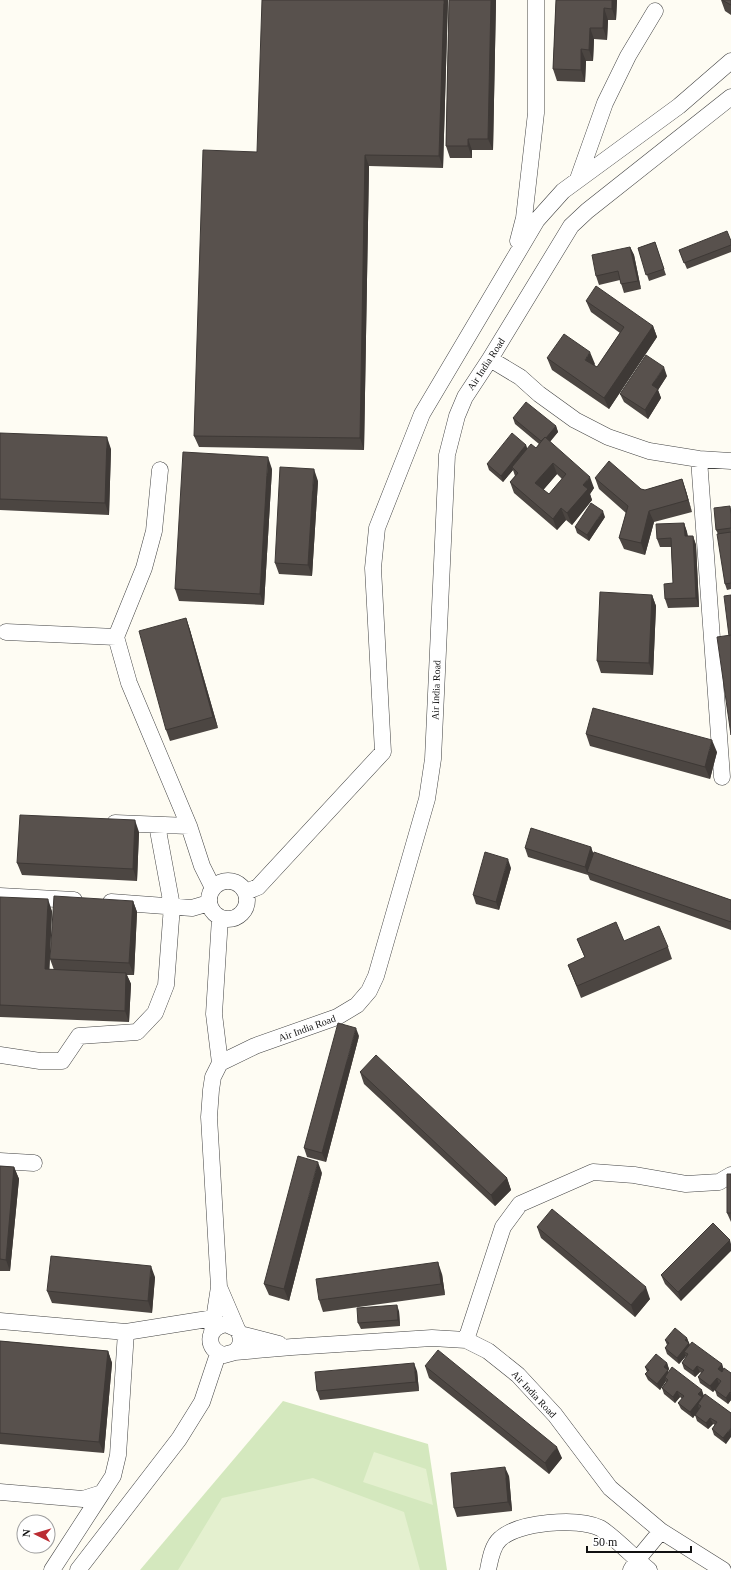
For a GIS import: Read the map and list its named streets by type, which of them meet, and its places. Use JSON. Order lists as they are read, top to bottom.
{
  "streets": {
    "street": ["Air India Road"]
  },
  "scale_bar": "50 m",
  "north": "left"
}
